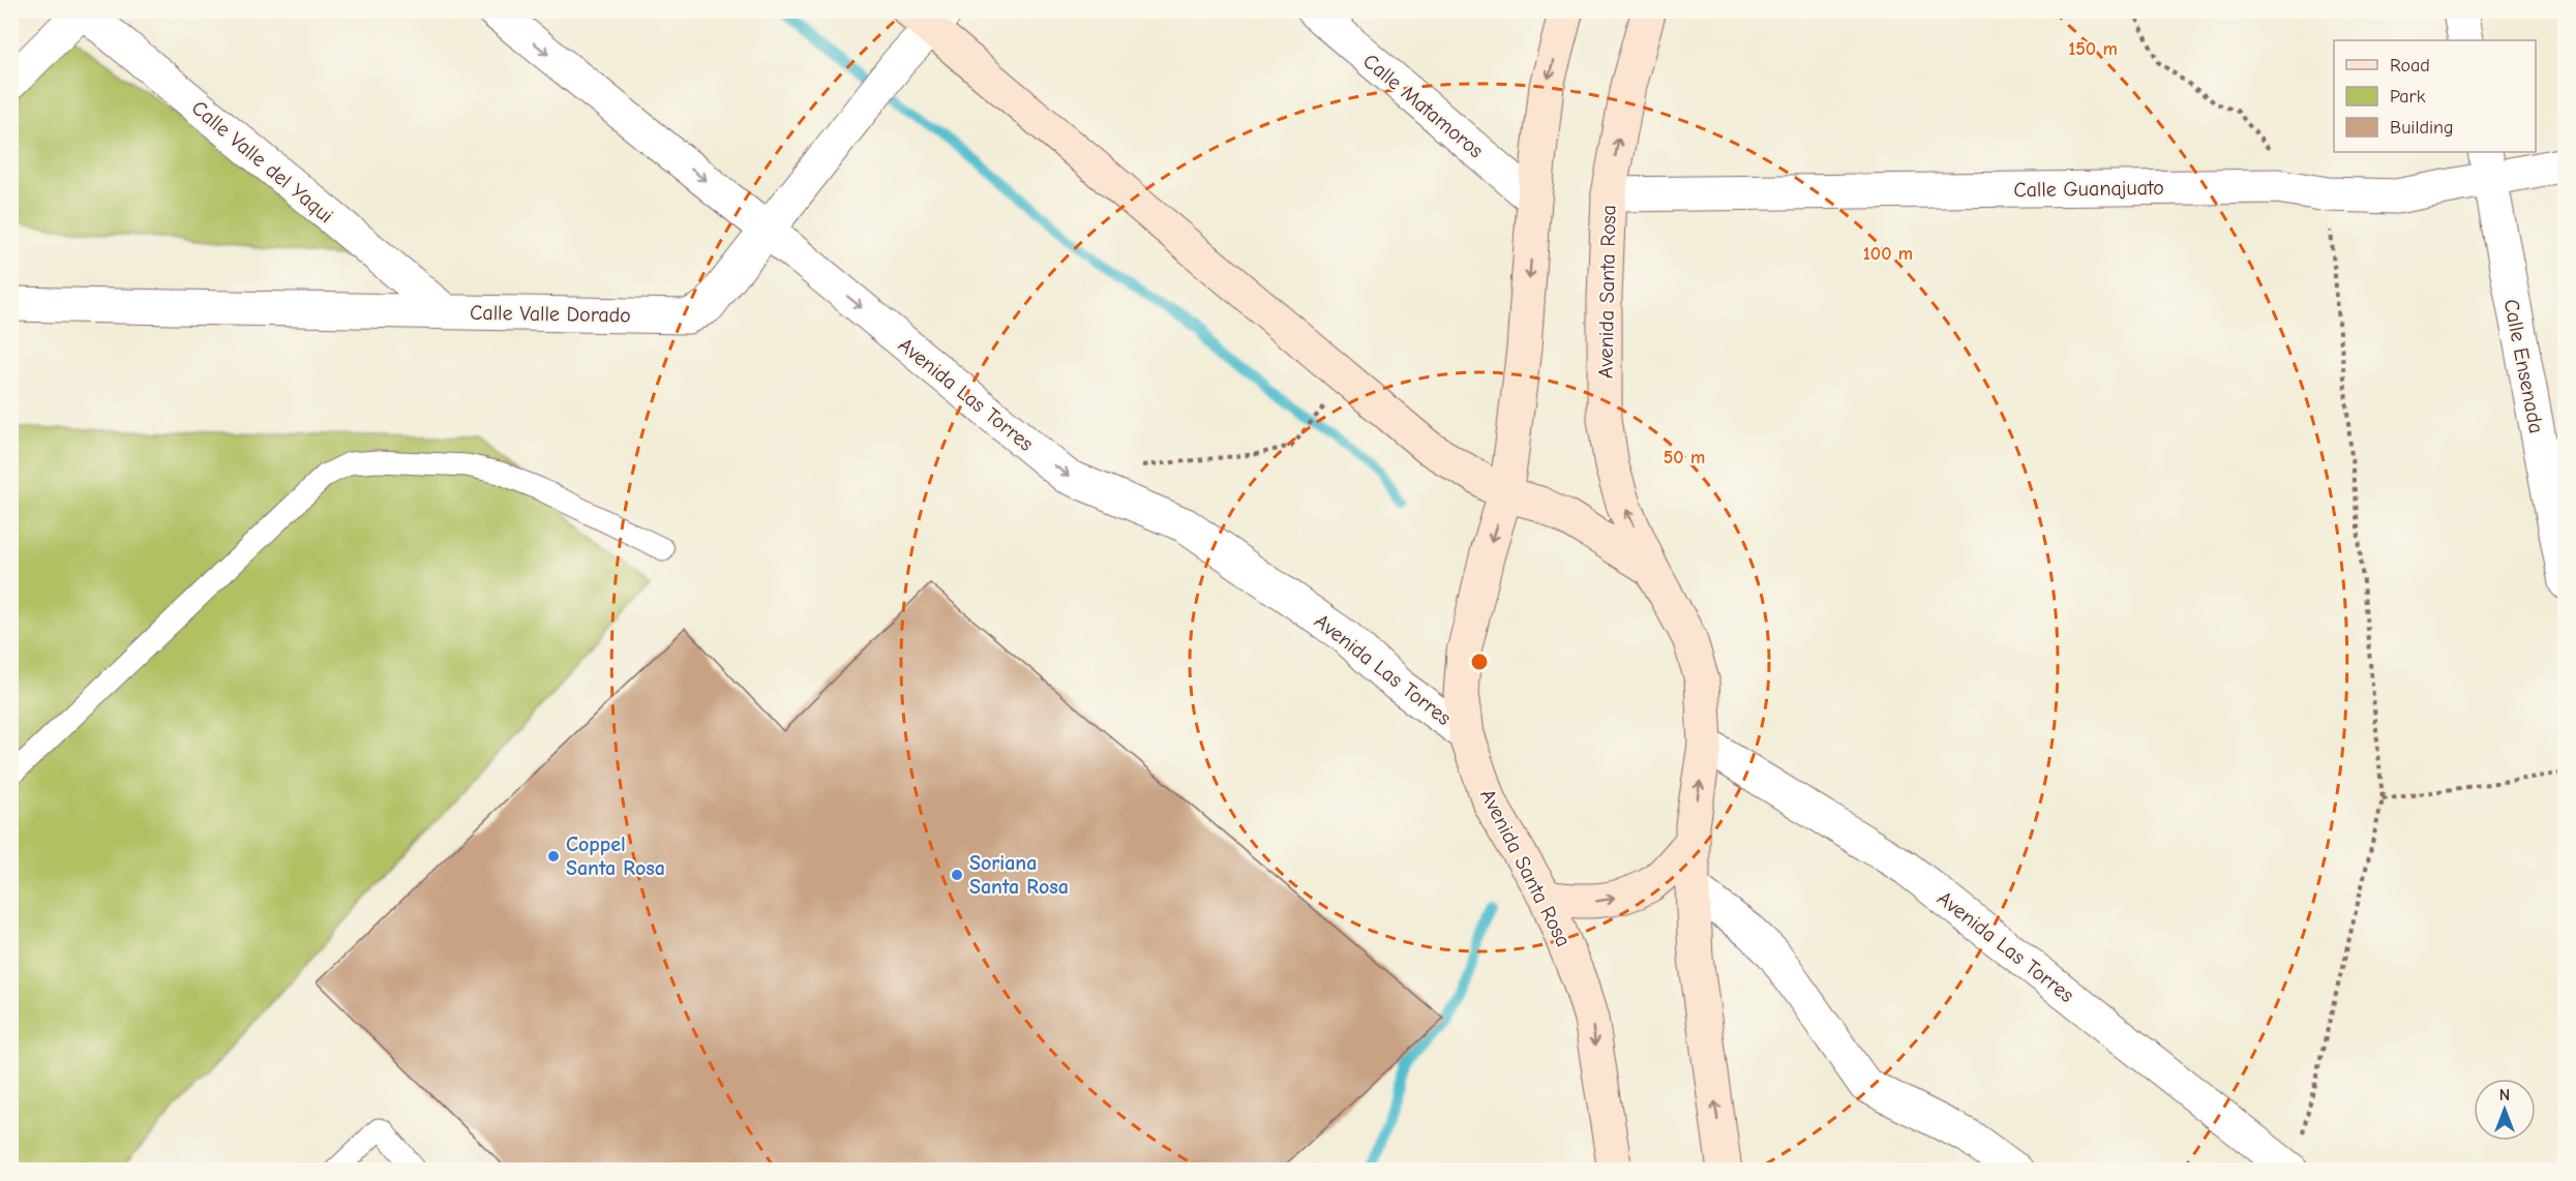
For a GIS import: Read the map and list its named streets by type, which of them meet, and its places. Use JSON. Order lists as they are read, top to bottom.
{
  "streets": {
    "main road": ["Avenida Santa Rosa"],
    "street": [
      "Calle Matamoros",
      "Calle Valle del Yaqui",
      "Calle Guanajuato",
      "Calle Valle Dorado",
      "Calle Ensenada",
      "Avenida Las Torres"
    ]
  },
  "crossings": [
    ["Calle Matamoros", "Avenida Santa Rosa"],
    ["Calle Valle del Yaqui", "Calle Valle Dorado"],
    ["Calle Guanajuato", "Avenida Santa Rosa"],
    ["Calle Guanajuato", "Calle Ensenada"],
    ["Avenida Santa Rosa", "Avenida Las Torres"],
    ["Calle Valle Dorado", "Avenida Las Torres"]
  ],
  "one_way": ["Avenida Las Torres"],
  "places": ["Coppel Santa Rosa", "Soriana Santa Rosa"],
  "legend": ["Road", "Park", "Building"],
  "north": "top",
  "rings": ["150 m", "100 m", "50 m"]
}
